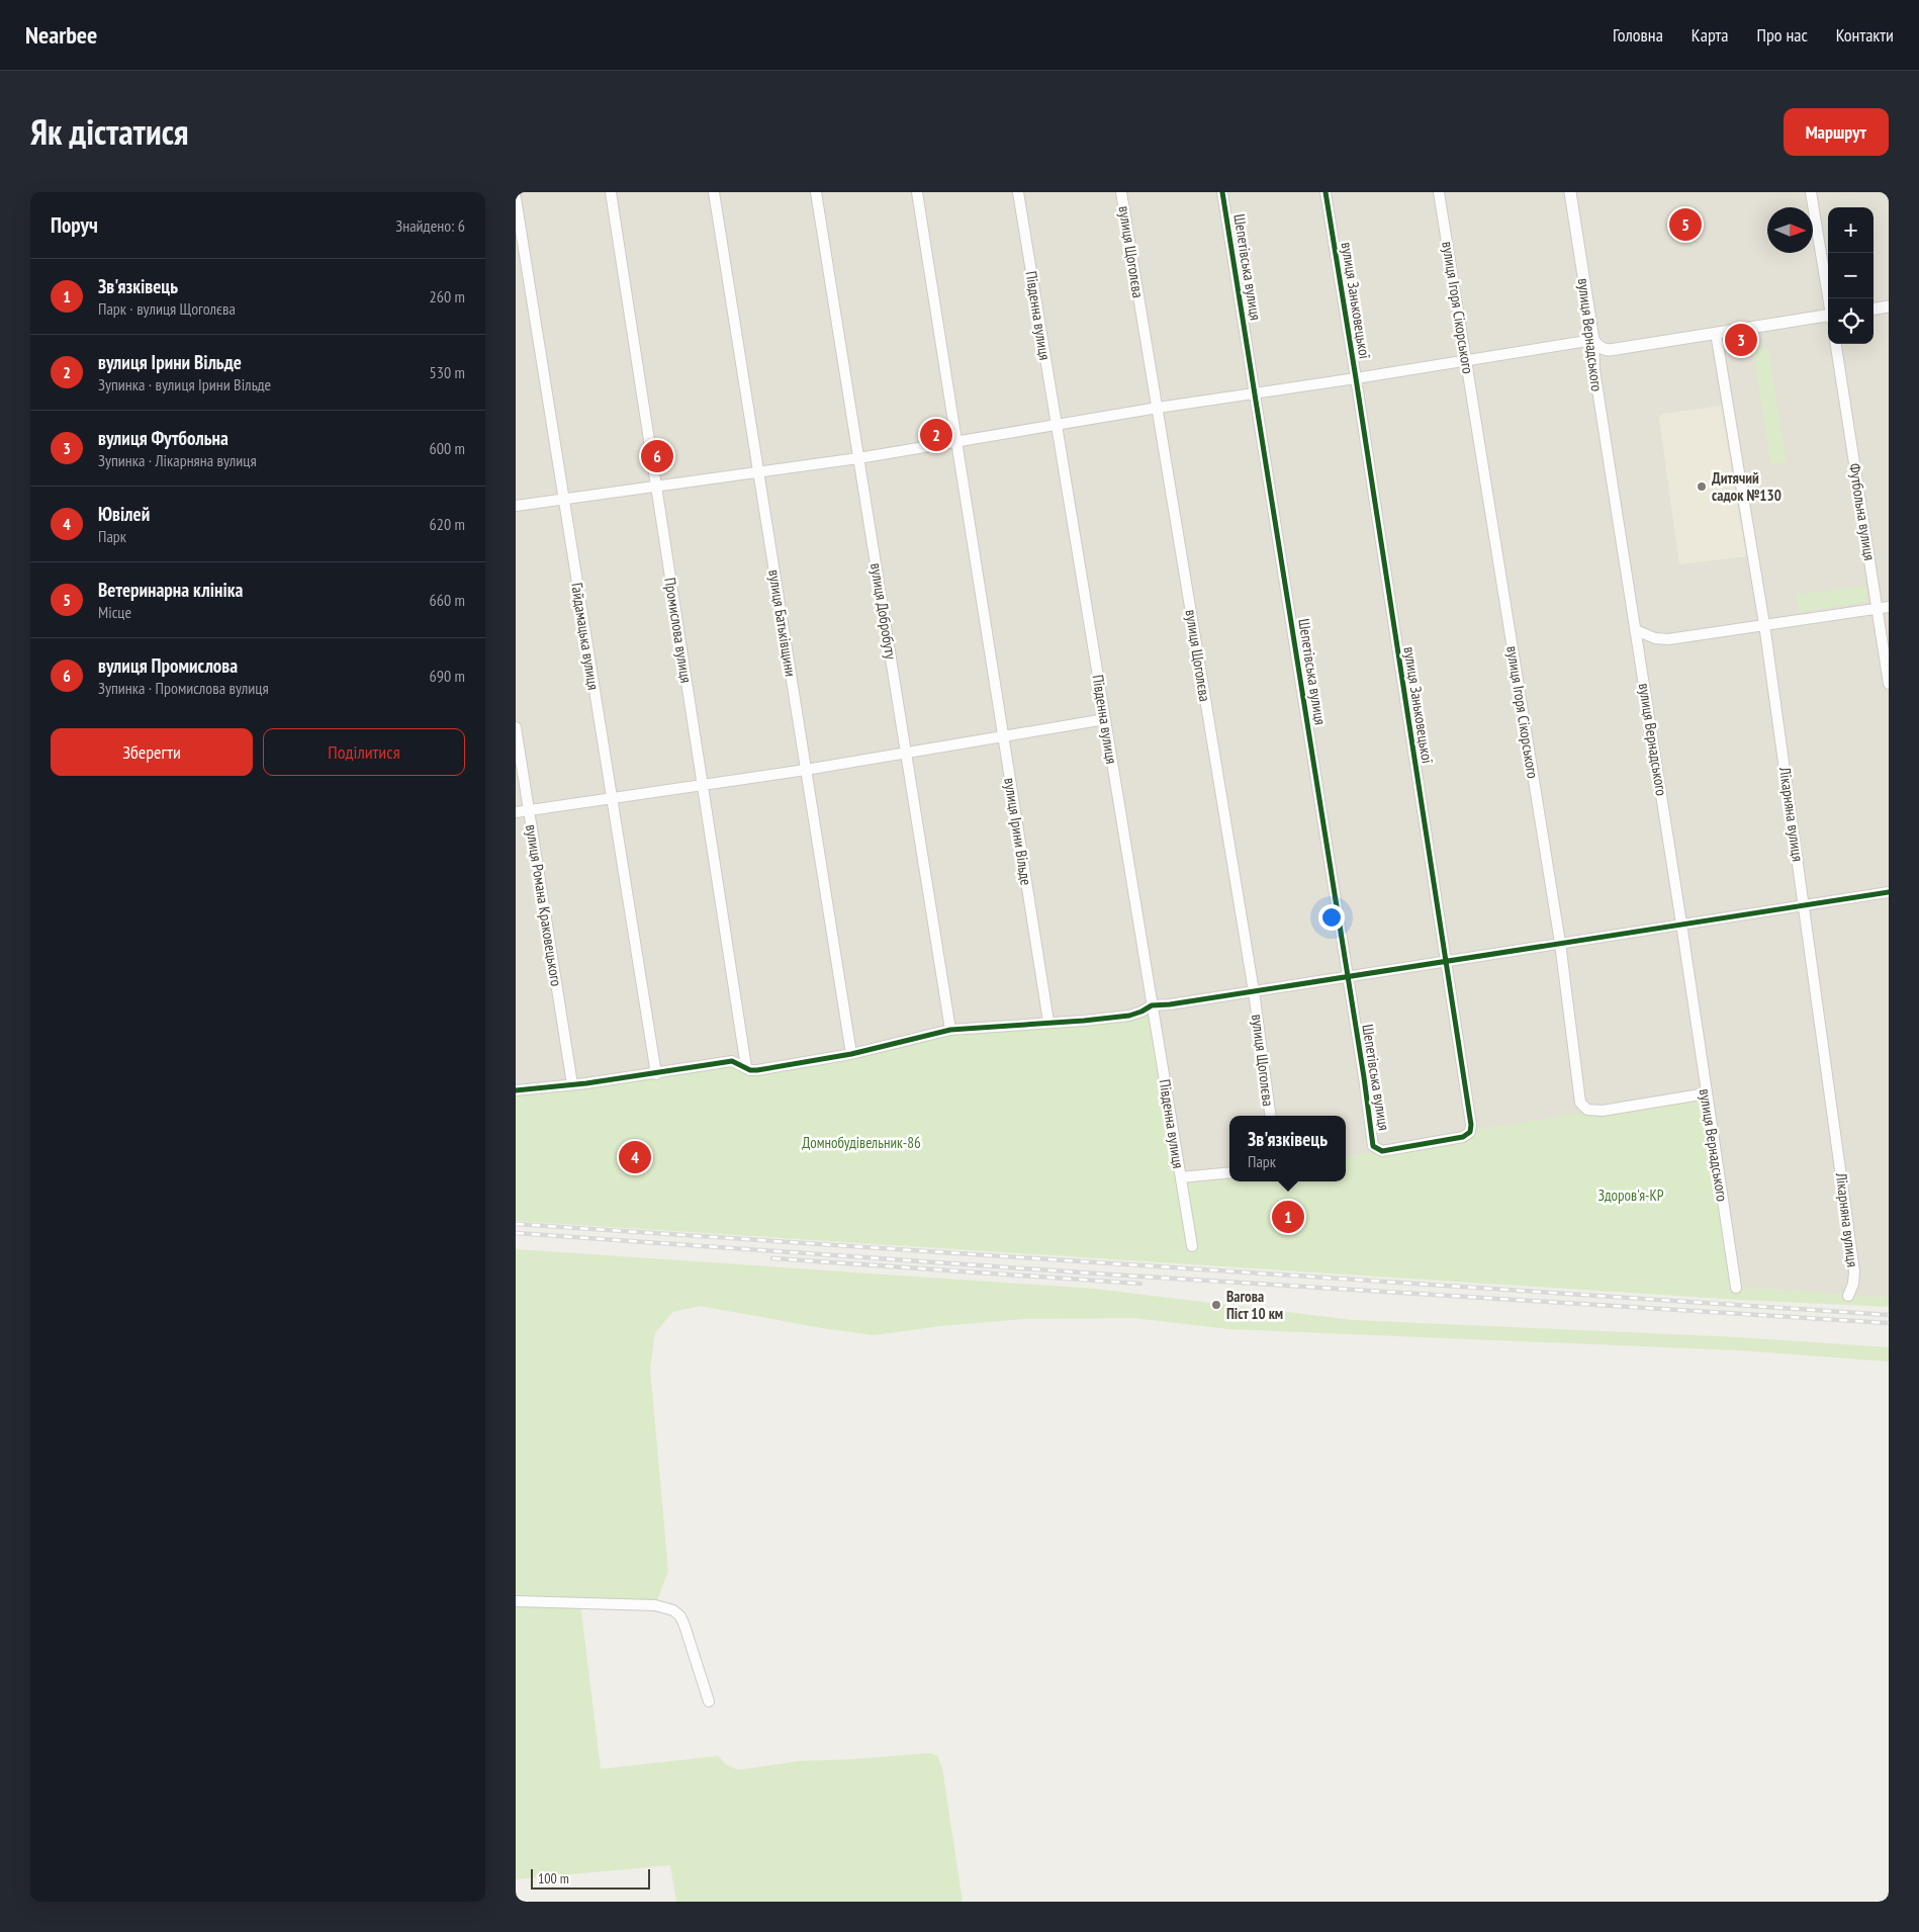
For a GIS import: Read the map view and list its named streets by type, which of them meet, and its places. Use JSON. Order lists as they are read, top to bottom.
{
  "streets": {
    "street": [
      "вулиця Щоголєва",
      "Шепетівська вулиця",
      "вулиця Заньковецької",
      "вулиця Ігоря Сікорського",
      "Південна вулиця",
      "вулиця Вернадського",
      "Футбольна вулиця",
      "вулиця Добробуту",
      "вулиця Батьківщини",
      "Промислова вулиця",
      "Гайдамацька вулиця",
      "Лікарняна вулиця",
      "вулиця Ірини Вільде",
      "вулиця Романа Краковецького"
    ]
  },
  "crossings": [
    ["Шепетівська вулиця", "вулиця Заньковецької"],
    ["вулиця Ігоря Сікорського", "вулиця Вернадського"]
  ],
  "parks": ["Домнобудівельник-86", "Здоров'я-КР"],
  "places": ["Дитячий садок №130", "Вагова Піст 10 км"],
  "scale_bar": "100 m",
  "north": "right",
  "page": {
    "header": "Nearbee",
    "nav": [
      "Головна",
      "Карта",
      "Про нас",
      "Контакти"
    ],
    "title": "Як дістатися",
    "buttons": [
      "Маршрут",
      ["Зберегти", "Поділитися"]
    ],
    "heading": ["Поруч", "Знайдено: 6"],
    "pins": [
      "5",
      "3",
      "2",
      "6",
      "4",
      "1"
    ],
    "map_buttons": ["+", "−"],
    "list": [
      {
        "mark": "1",
        "name": "Зв'язківець",
        "note": "Парк · вулиця Щоголєва",
        "value": "260 m"
      },
      {
        "mark": "2",
        "name": "вулиця Ірини Вільде",
        "note": "Зупинка · вулиця Ірини Вільде",
        "value": "530 m"
      },
      {
        "mark": "3",
        "name": "вулиця Футбольна",
        "note": "Зупинка · Лікарняна вулиця",
        "value": "600 m"
      },
      {
        "mark": "4",
        "name": "Ювілей",
        "note": "Парк",
        "value": "620 m"
      },
      {
        "mark": "5",
        "name": "Ветеринарна клініка",
        "note": "Місце",
        "value": "660 m"
      },
      {
        "mark": "6",
        "name": "вулиця Промислова",
        "note": "Зупинка · Промислова вулиця",
        "value": "690 m"
      }
    ],
    "popup": ["Зв'язківець", "Парк"],
    "scale": "100 m"
  }
}
